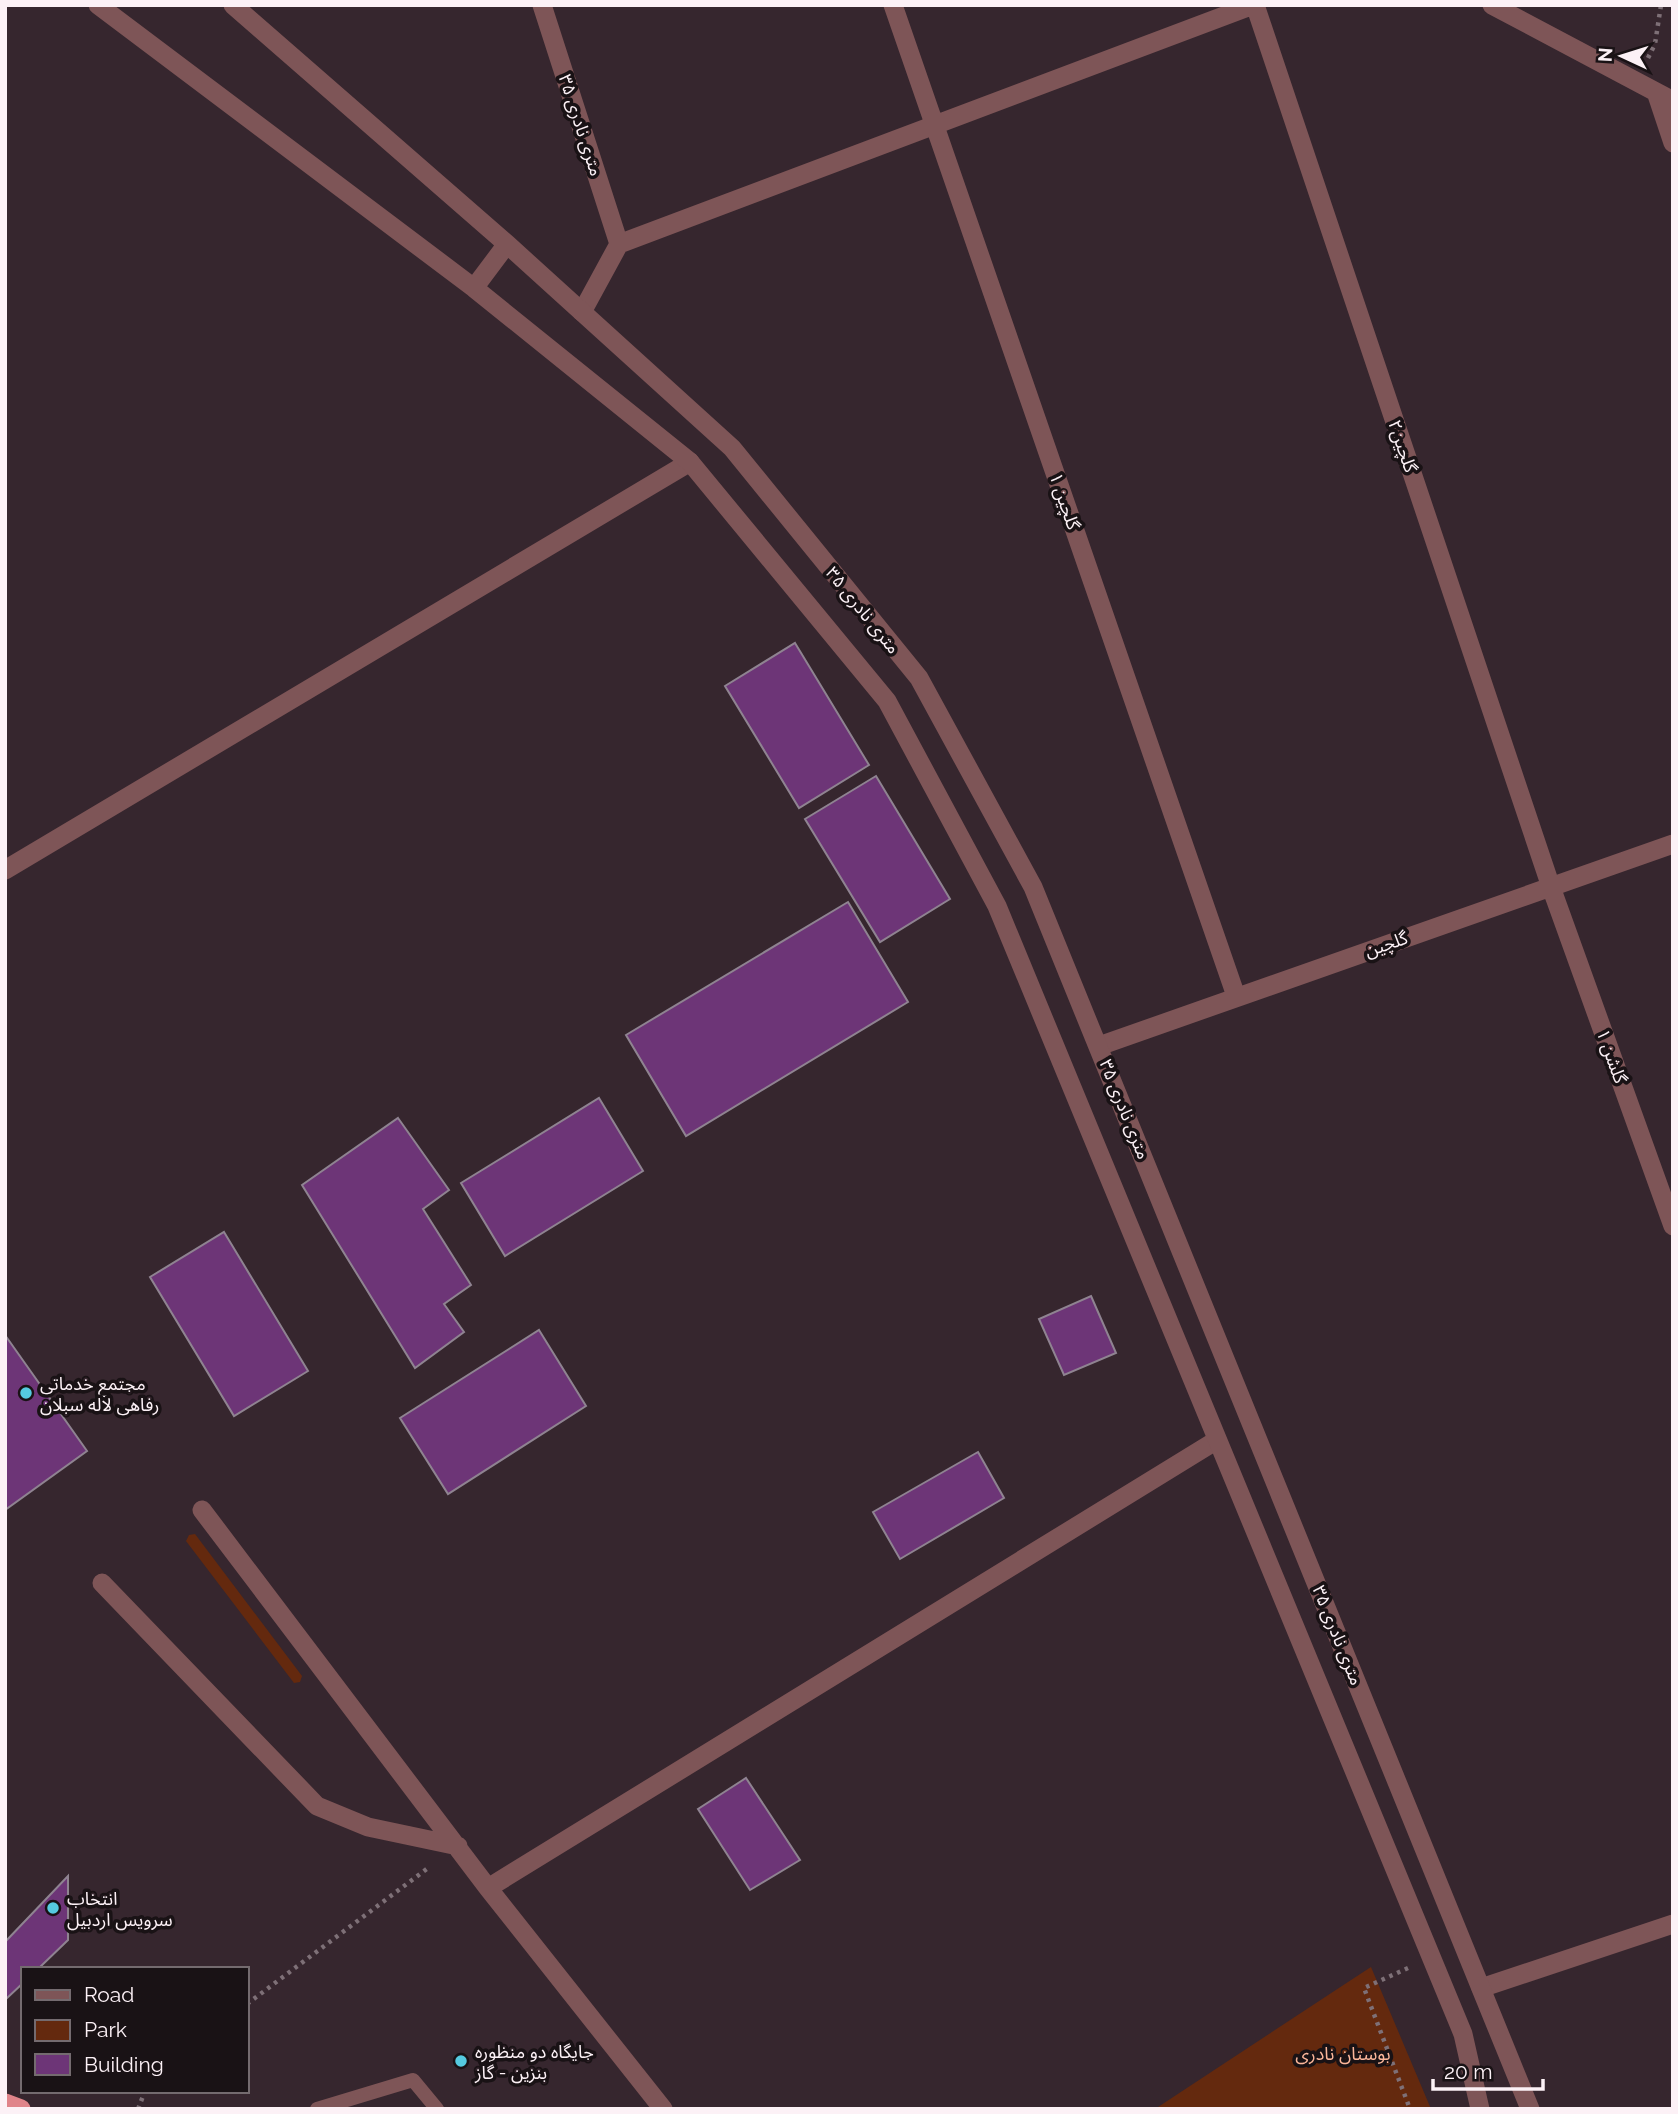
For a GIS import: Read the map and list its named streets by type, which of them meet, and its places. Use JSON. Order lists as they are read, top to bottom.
{
  "streets": {
    "street": [
      "۳۵ متری نادری",
      "گلچین۲",
      "گلچین ۱",
      "گلچین",
      "گلشن ۱"
    ]
  },
  "crossings": [
    ["۳۵ متری نادری", "گلچین"],
    ["گلچین۲", "گلچین"],
    ["گلچین۲", "گلشن ۱"],
    ["گلچین ۱", "گلچین"],
    ["گلچین", "گلشن ۱"]
  ],
  "parks": ["بوستان نادری"],
  "places": ["مجتمع خدماتی رفاهی لاله سبلان", "انتخاب سرویس اردبیل", "جایگاه دو منظوره بنزین - گاز"],
  "legend": ["Road", "Park", "Building"],
  "scale_bar": "20 m",
  "north": "left"
}
